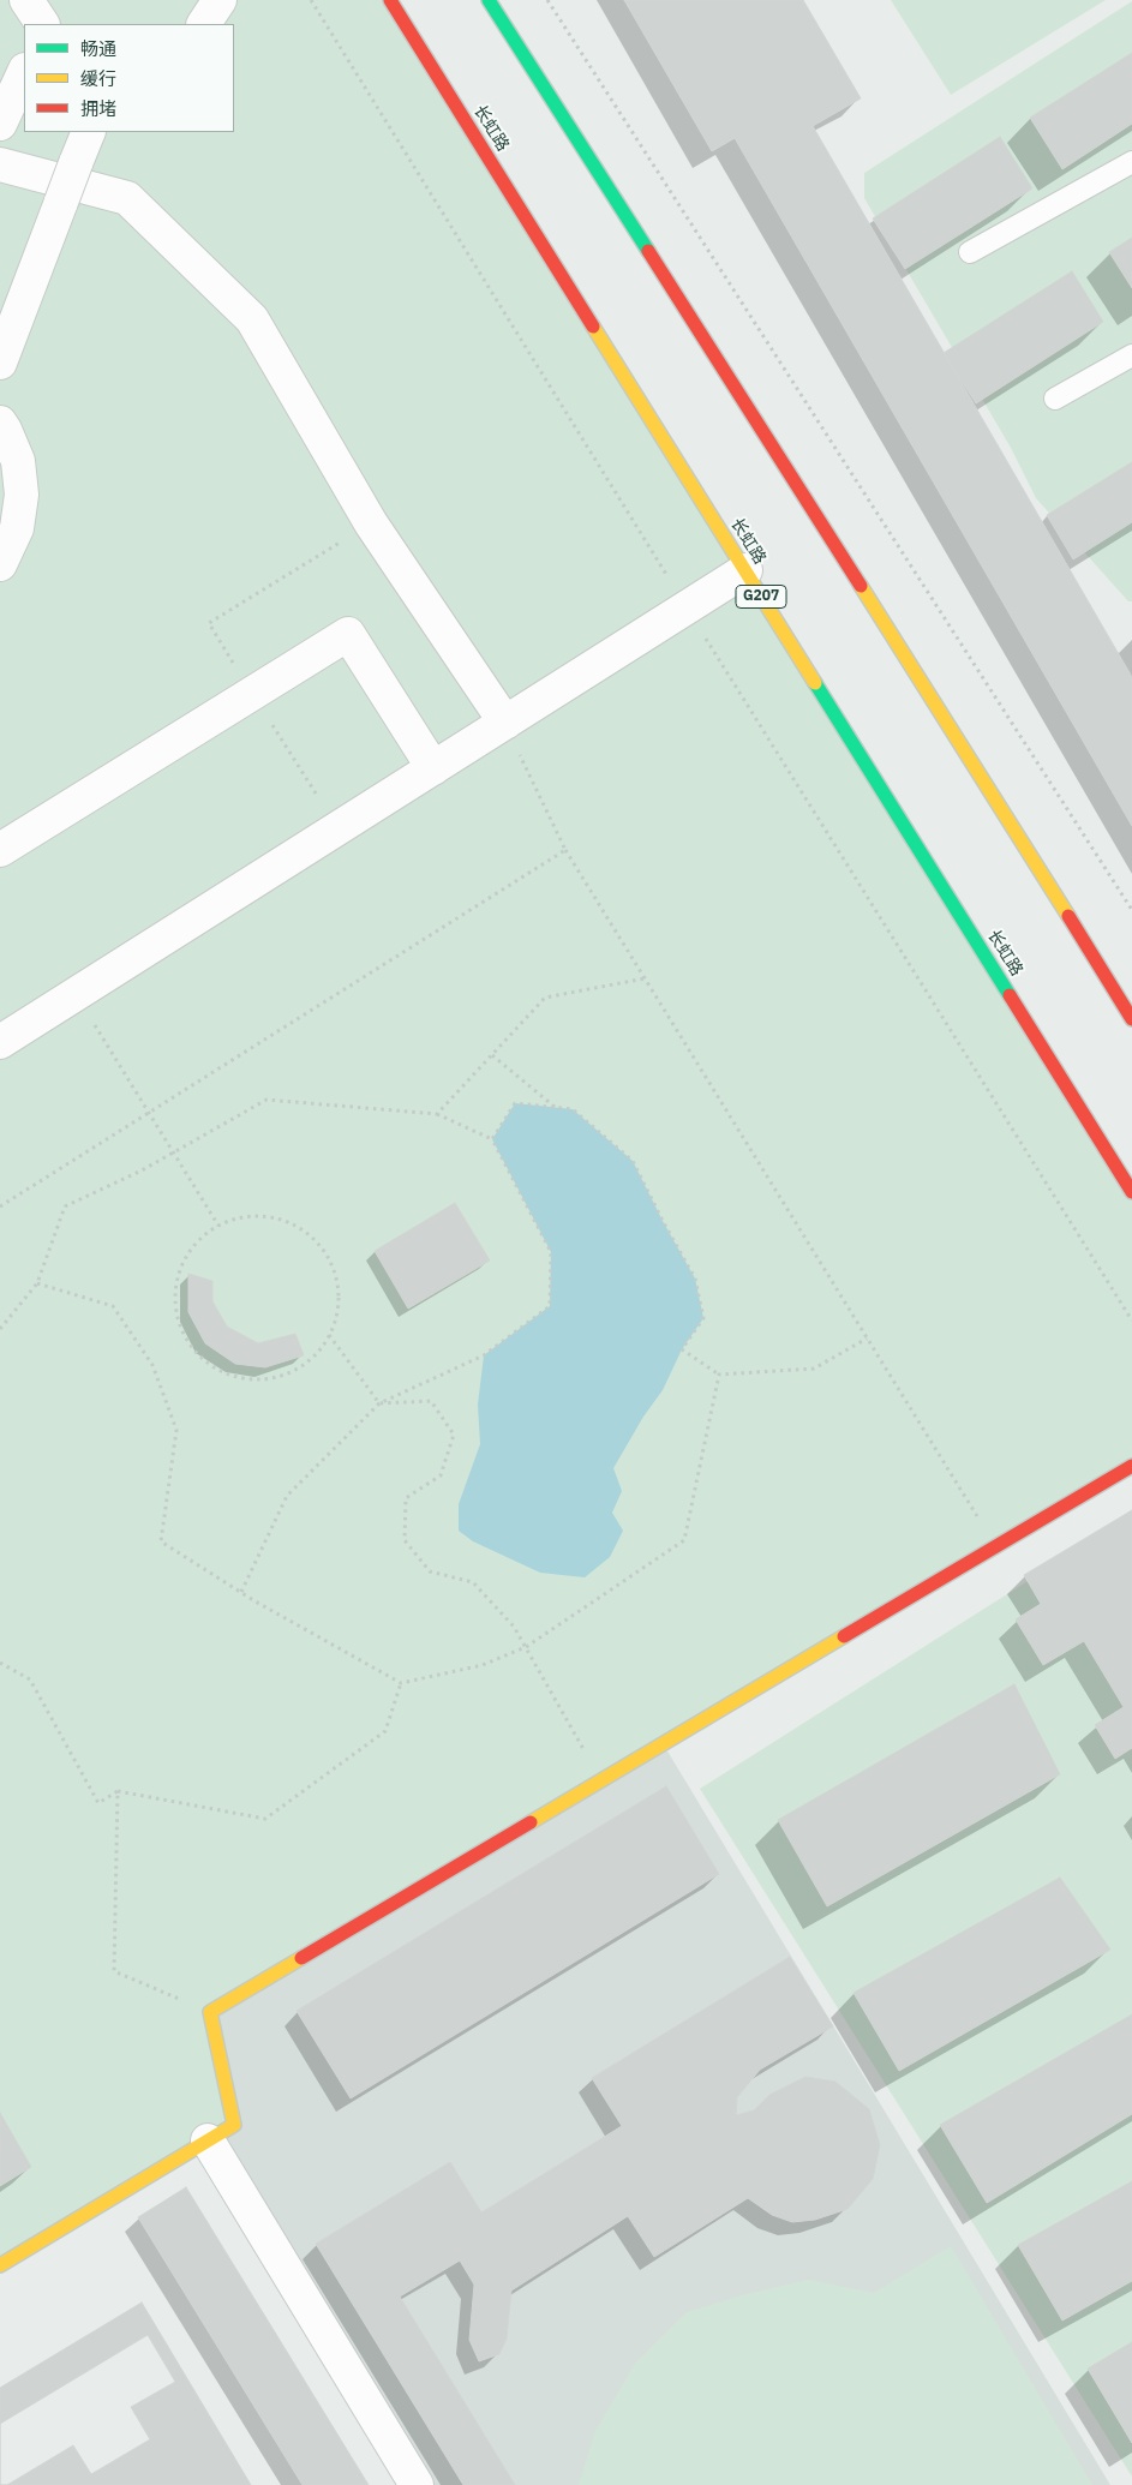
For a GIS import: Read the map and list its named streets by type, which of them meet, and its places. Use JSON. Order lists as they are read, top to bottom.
{
  "streets": {
    "main road": ["长虹路", "G207"]
  },
  "legend": ["畅通", "缓行", "拥堵"]
}
